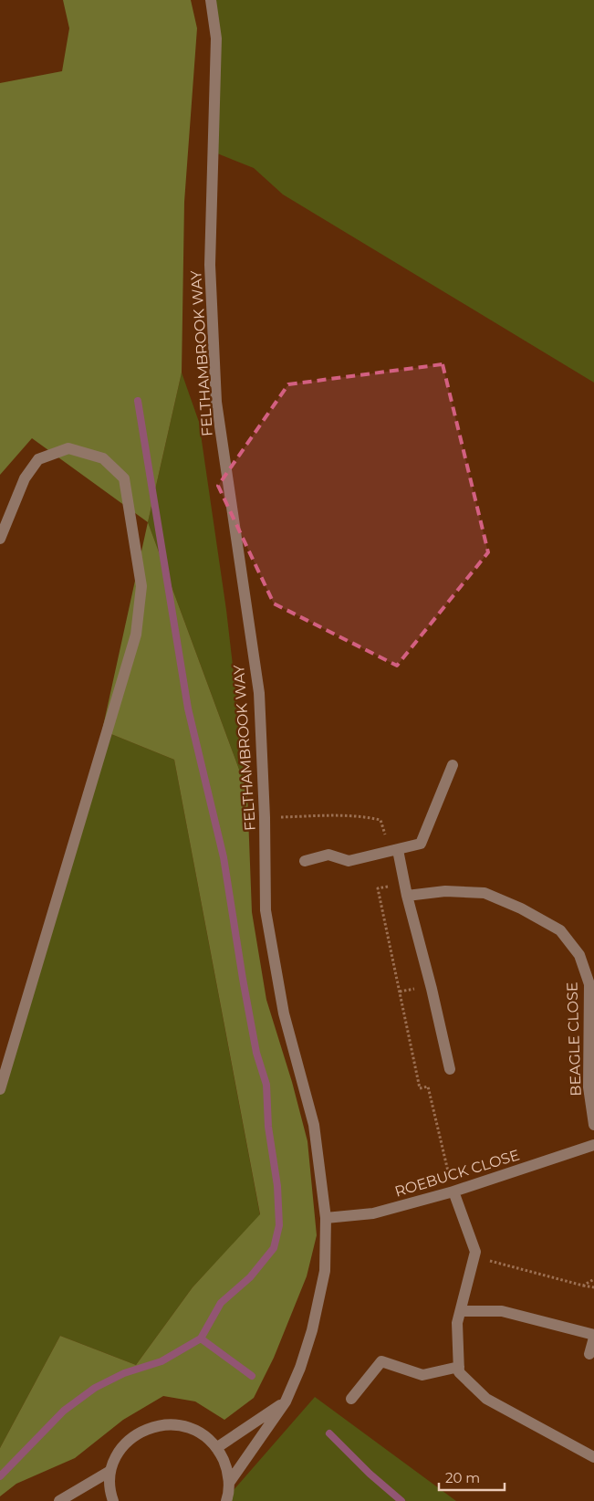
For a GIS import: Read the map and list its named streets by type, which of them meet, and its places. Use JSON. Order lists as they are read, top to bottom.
{
  "streets": {
    "street": ["FELTHAMBROOK WAY", "BEAGLE CLOSE", "ROEBUCK CLOSE"]
  },
  "crossings": [
    ["FELTHAMBROOK WAY", "ROEBUCK CLOSE"]
  ],
  "scale_bar": "20 m"
}
